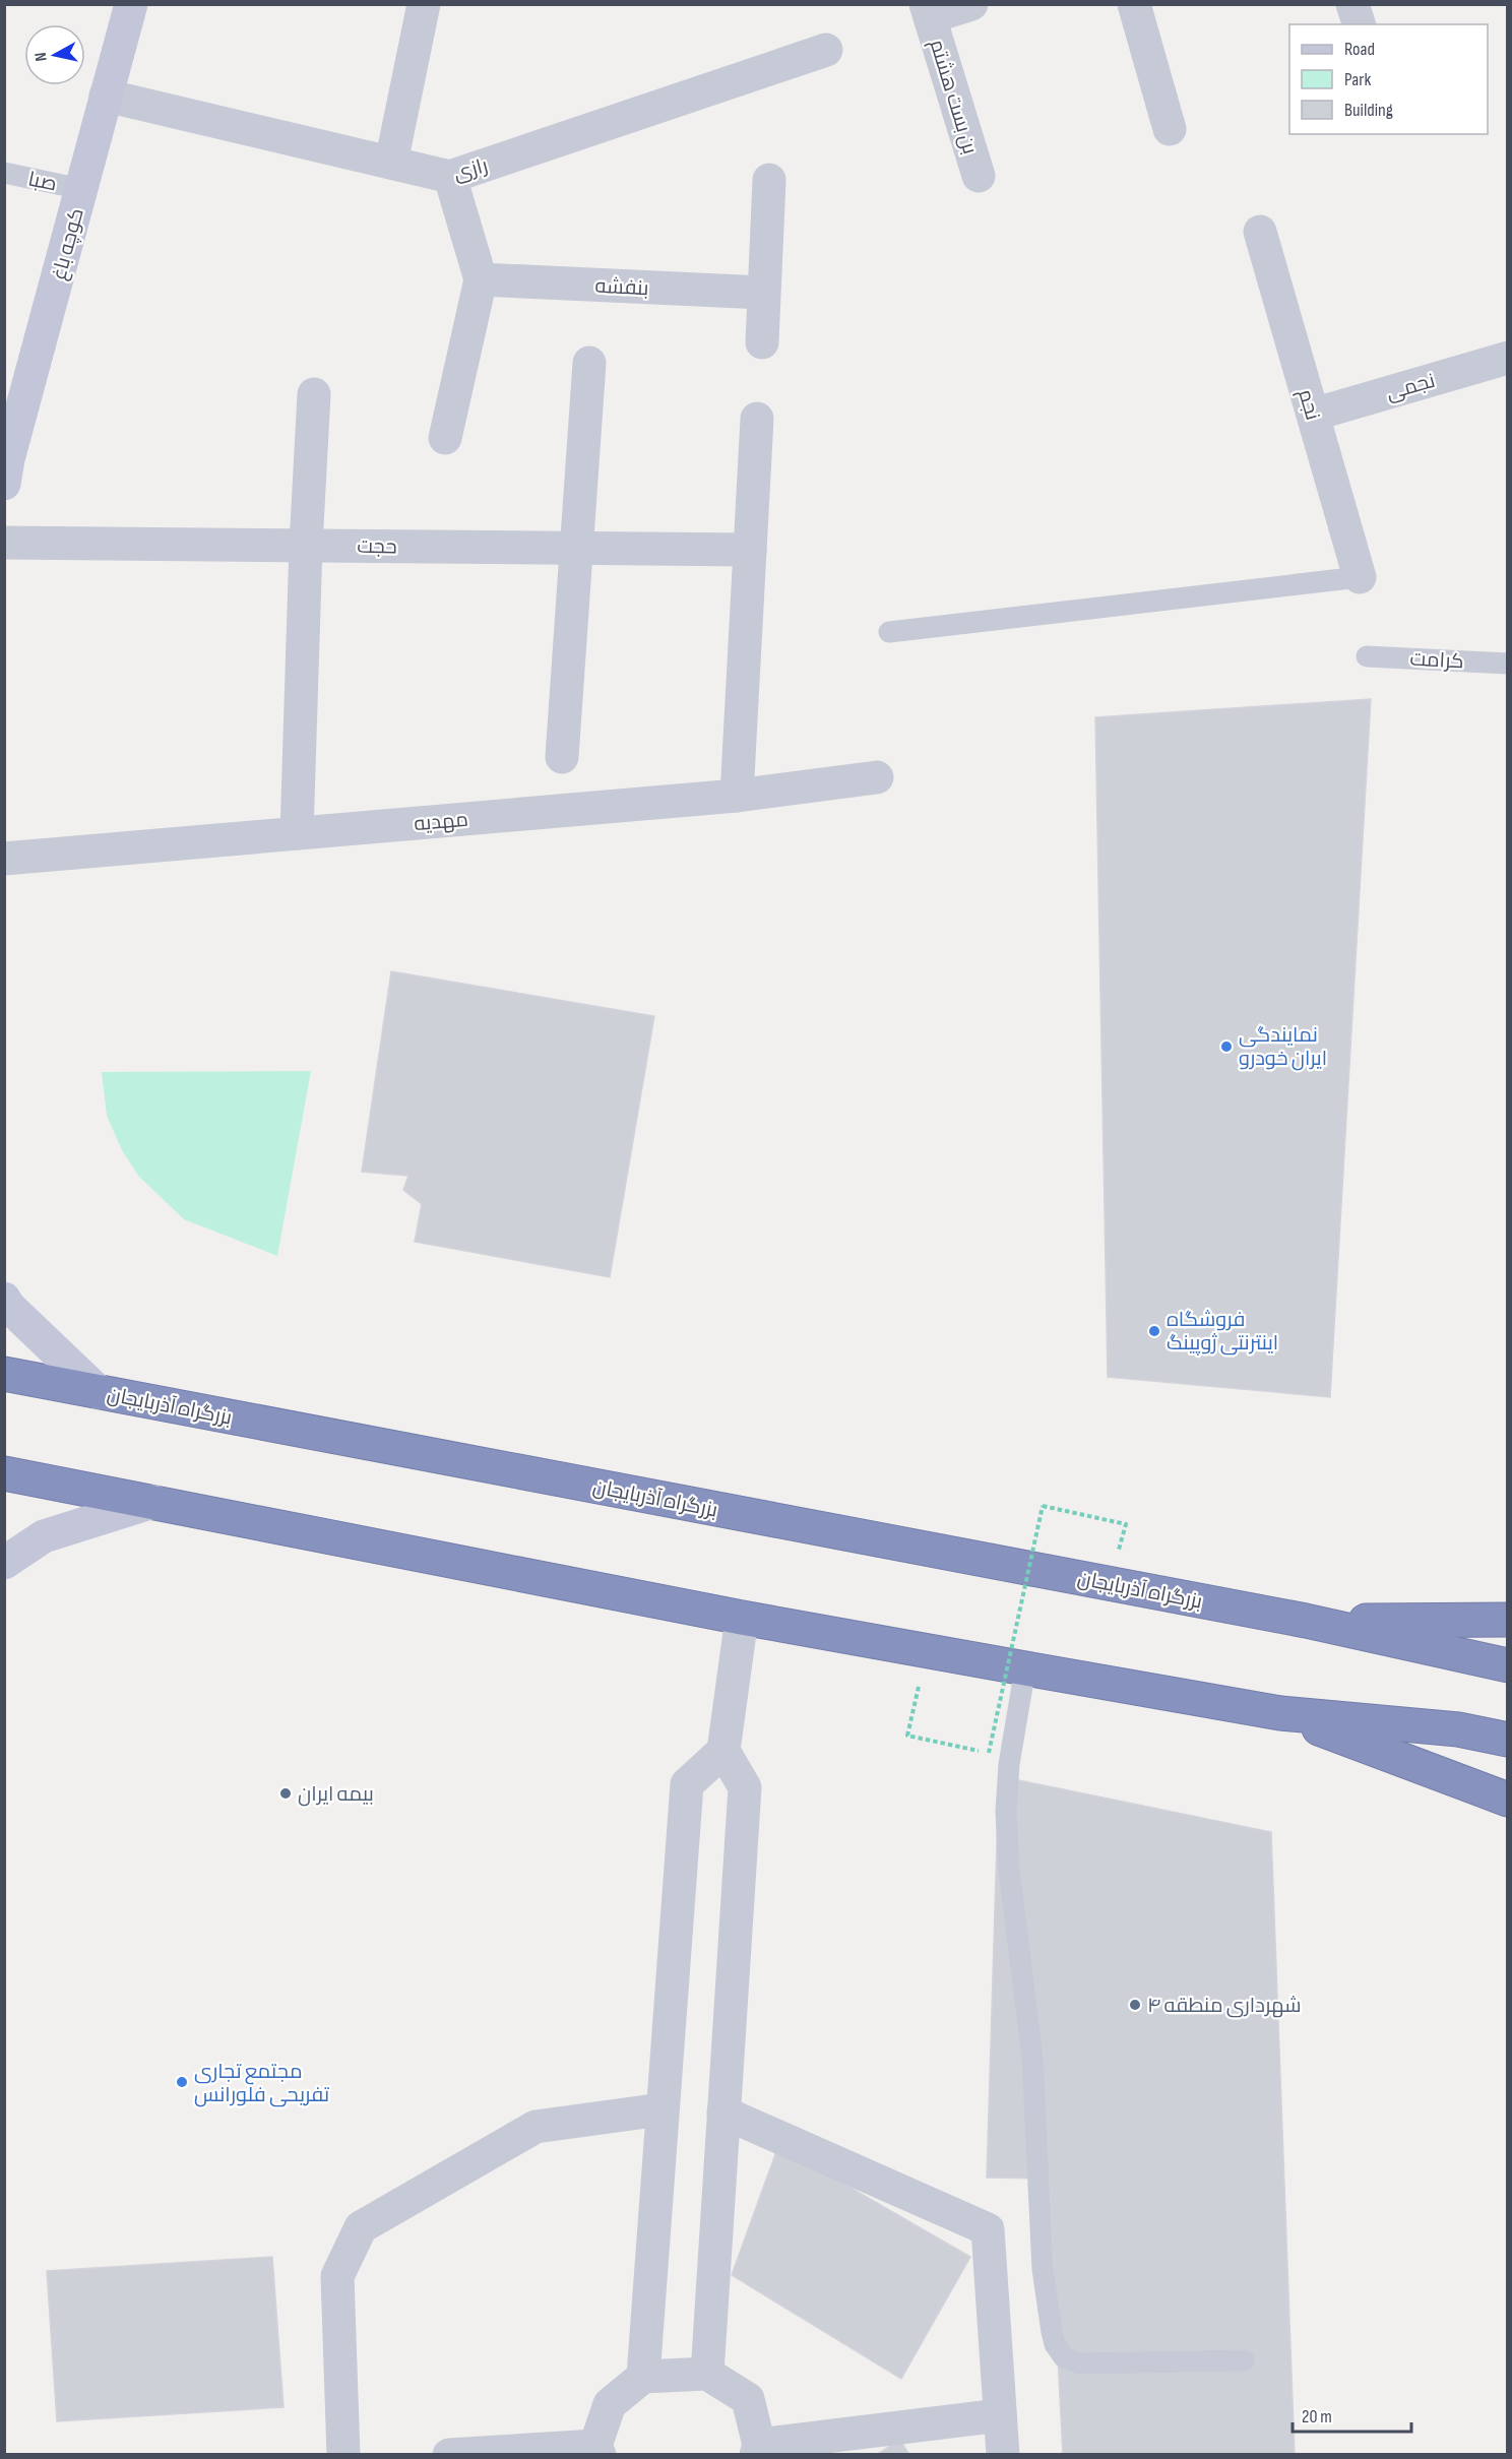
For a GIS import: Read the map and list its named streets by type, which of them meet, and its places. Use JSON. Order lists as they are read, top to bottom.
{
  "streets": {
    "highway": ["بزرگراه آذربایجان"],
    "main road": ["کوچه باغ"],
    "street": [
      "بن بست هشتم",
      "رازی",
      "بنفشه",
      "نجمی",
      "نجم",
      "حجت",
      "مهدیه"
    ],
    "lane": ["صبا", "کرامت"]
  },
  "crossings": [
    ["رازی", "کوچه باغ"],
    ["صبا", "کوچه باغ"],
    ["نجمی", "نجم"]
  ],
  "places": [
    "نمایندگی ایران خودرو",
    "فروشگاه اینترنتی ژوپینگ",
    "بیمه ایران",
    "شهرداری منطقه ۴",
    "مجتمع تجاری تفریحی فلورانس"
  ],
  "legend": ["Road", "Park", "Building"],
  "scale_bar": "20 m",
  "north": "left"
}
